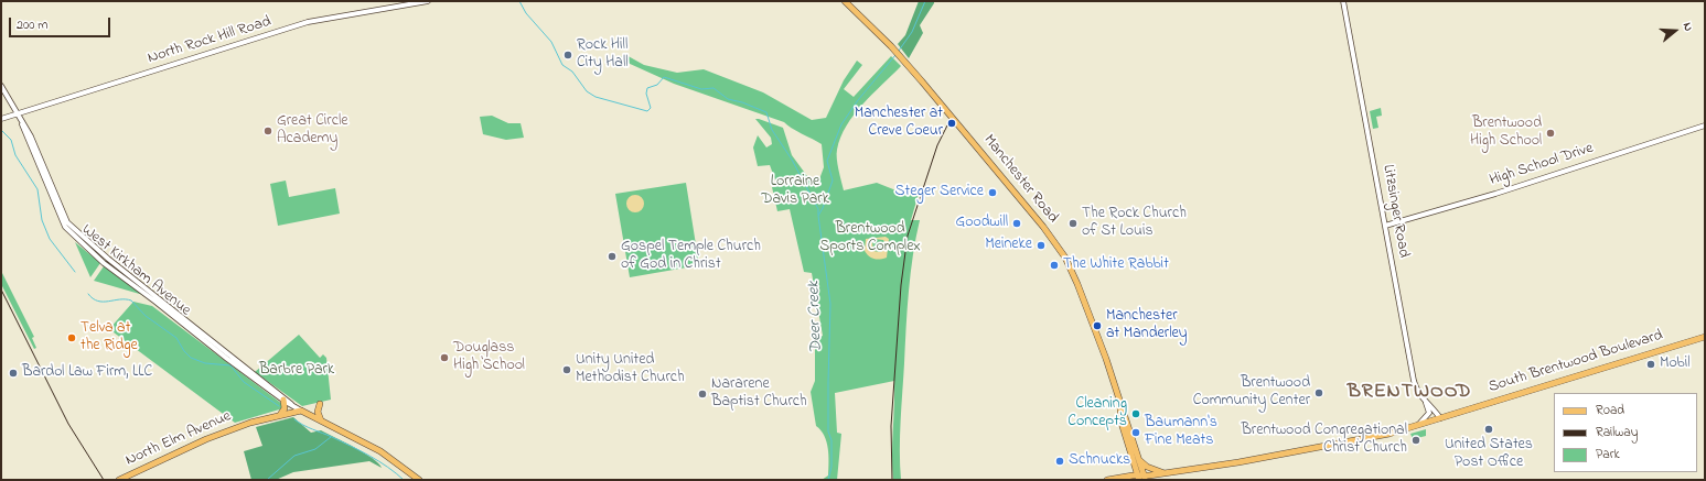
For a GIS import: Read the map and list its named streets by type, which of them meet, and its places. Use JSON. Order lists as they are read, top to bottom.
{
  "streets": {
    "main road": ["Manchester Road", "South Brentwood Boulevard", "North Elm Avenue"],
    "street": [
      "North Rock Hill Road",
      "High School Drive",
      "Litzsinger Road",
      "West Kirkham Avenue"
    ]
  },
  "crossings": [
    ["North Rock Hill Road", "West Kirkham Avenue"],
    ["High School Drive", "Litzsinger Road"],
    ["Manchester Road", "South Brentwood Boulevard"],
    ["Litzsinger Road", "South Brentwood Boulevard"],
    ["West Kirkham Avenue", "North Elm Avenue"]
  ],
  "districts": ["BRENTWOOD"],
  "water": ["Deer Creek"],
  "parks": ["Lorraine Davis Park", "Brentwood Sports Complex", "Barbre Park"],
  "places": [
    "Rock Hill City Hall",
    "Manchester at Creve Coeur",
    "Great Circle Academy",
    "Brentwood High School",
    "Steger Service",
    "Goodwill",
    "The Rock Church of St Louis",
    "Meineke",
    "Gospel Temple Church of God in Christ",
    "The White Rabbit",
    "Manchester at Manderley",
    "Telva at the Ridge",
    "Douglass High School",
    "Mobil",
    "Unity United Methodist Church",
    "Bardol Law Firm, LLC",
    "Brentwood Community Center",
    "Nararene Baptist Church",
    "Cleaning Concepts",
    "United States Post Office",
    "Baumann's Fine Meats",
    "Brentwood Congregational Christ Church",
    "Schnucks"
  ],
  "legend": ["Road", "Railway", "Park"],
  "scale_bar": "200 m",
  "north": "right"
}
